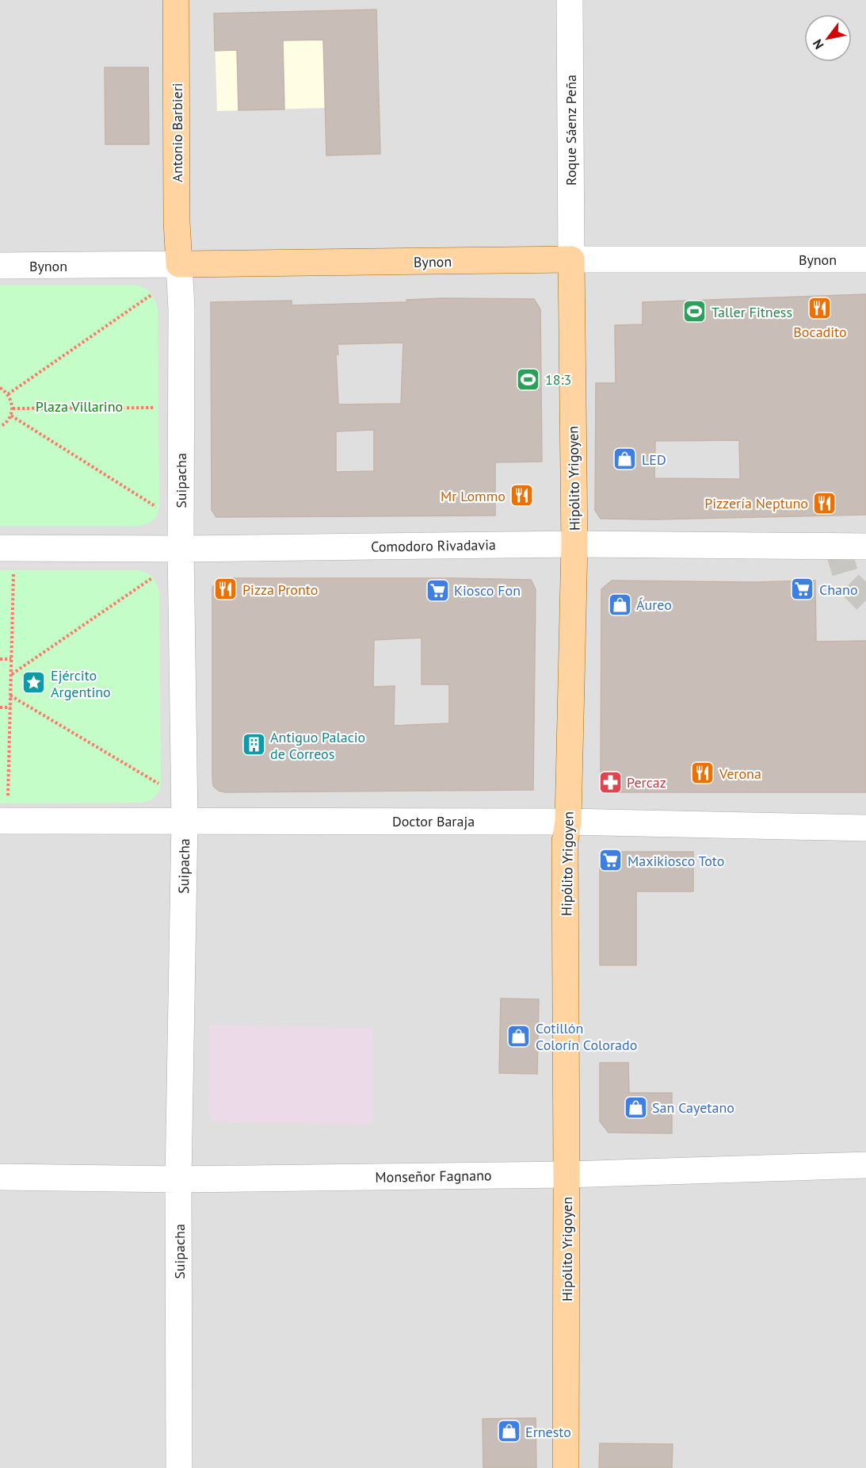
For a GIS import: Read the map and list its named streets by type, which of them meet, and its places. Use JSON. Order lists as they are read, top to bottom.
{
  "streets": {
    "main road": ["Antonio Barbieri", "Bynon", "Hipólito Yrigoyen"],
    "street": [
      "Roque Sáenz Peña",
      "Suipacha",
      "Comodoro Rivadavia",
      "Doctor Baraja",
      "Monseñor Fagnano"
    ]
  },
  "crossings": [
    ["Roque Sáenz Peña", "Bynon"],
    ["Roque Sáenz Peña", "Hipólito Yrigoyen"],
    ["Antonio Barbieri", "Bynon"],
    ["Antonio Barbieri", "Suipacha"],
    ["Bynon", "Hipólito Yrigoyen"],
    ["Bynon", "Suipacha"],
    ["Hipólito Yrigoyen", "Comodoro Rivadavia"],
    ["Hipólito Yrigoyen", "Doctor Baraja"],
    ["Hipólito Yrigoyen", "Monseñor Fagnano"],
    ["Suipacha", "Comodoro Rivadavia"],
    ["Suipacha", "Doctor Baraja"],
    ["Suipacha", "Monseñor Fagnano"]
  ],
  "parks": ["Plaza Villarino"],
  "places": {
    "restaurant": [
      "Bocadito",
      "Mr Lommo",
      "Pizzería Neptuno",
      "Pizza Pronto",
      "Verona"
    ],
    "sports": ["Taller Fitness", "18:3"],
    "shop": [
      "LED",
      "Áureo",
      "Cotillón Colorín Colorado",
      "San Cayetano",
      "Ernesto"
    ],
    "supermarket": ["Chano", "Kiosco Fon", "Maxikiosco Toto"],
    "place": ["Ejército Argentino"],
    "building": ["Antiguo Palacio de Correos"],
    "pharmacy": ["Percaz"]
  },
  "north": "bottom left"
}
